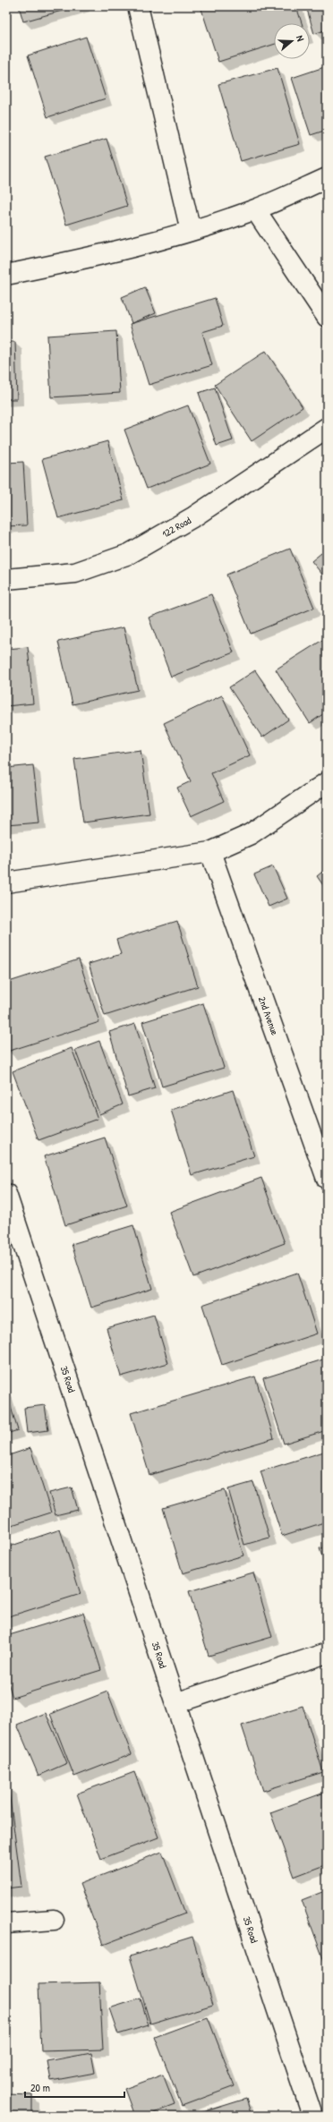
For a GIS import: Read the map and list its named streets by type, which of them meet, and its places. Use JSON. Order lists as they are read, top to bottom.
{
  "streets": {
    "street": ["122 Road", "2nd Avenue", "35 Road"]
  },
  "scale_bar": "20 m",
  "north": "right"
}
